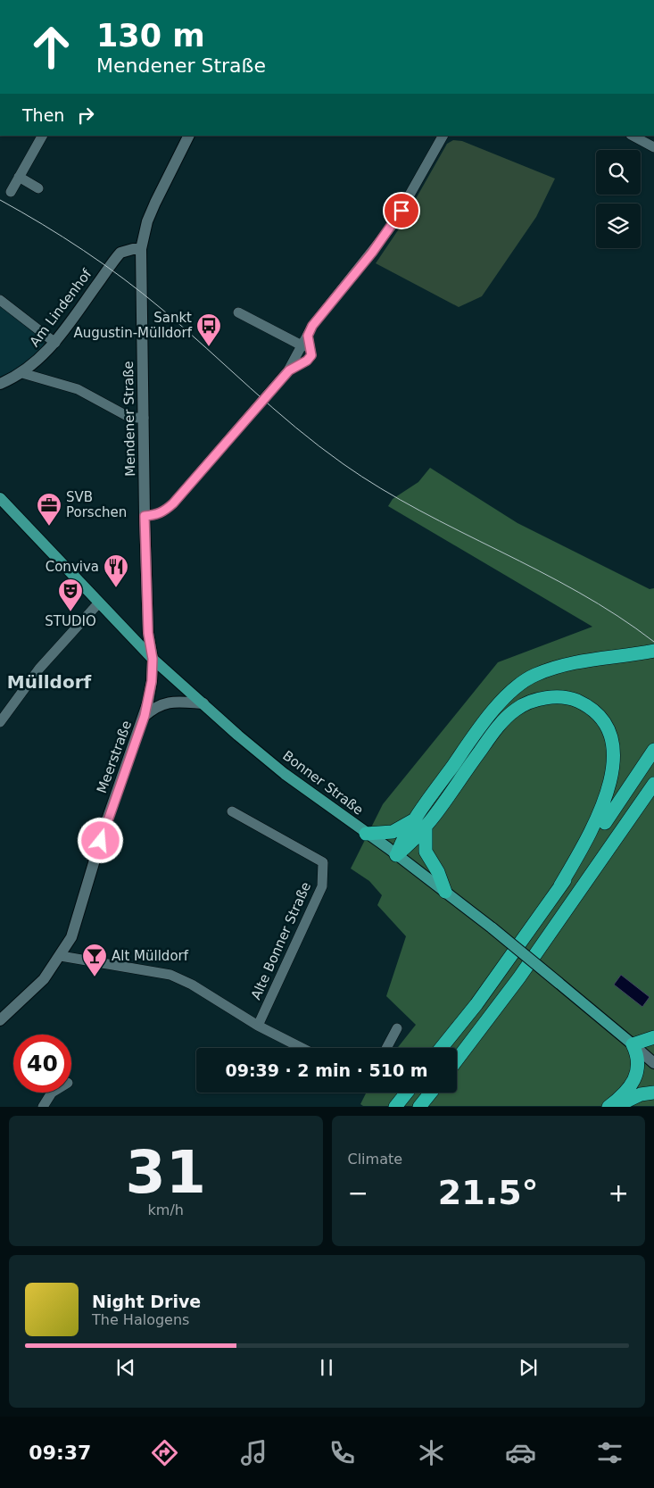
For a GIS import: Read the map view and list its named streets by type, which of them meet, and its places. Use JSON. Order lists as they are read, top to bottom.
{
  "streets": {
    "main road": ["Bonner Straße"],
    "street": [
      "Am Lindenhof",
      "Mendener Straße",
      "Meerstraße",
      "Alte Bonner Straße"
    ]
  },
  "crossings": [
    ["Am Lindenhof", "Mendener Straße"],
    ["Mendener Straße", "Meerstraße"],
    ["Mendener Straße", "Bonner Straße"],
    ["Meerstraße", "Bonner Straße"]
  ],
  "districts": ["Mülldorf"],
  "places": {
    "bus stop": ["Sankt Augustin-Mülldorf"],
    "office": ["SVB Porschen"],
    "restaurant": ["Conviva"],
    "theatre": ["STUDIO"],
    "bar": ["Alt Mülldorf"]
  },
  "page": {
    "turn": ["130 m", "Mendener Straße"],
    "then": "Then",
    "limit": "40",
    "trip": "09:39 · 2 min · 510 m",
    "tile": [
      ["31", "km/h"],
      "Climate"
    ],
    "heat": ["−", "21.5°", "+"],
    "song": ["Night Drive", "The Halogens"],
    "tabs": "09:37"
  }
}
